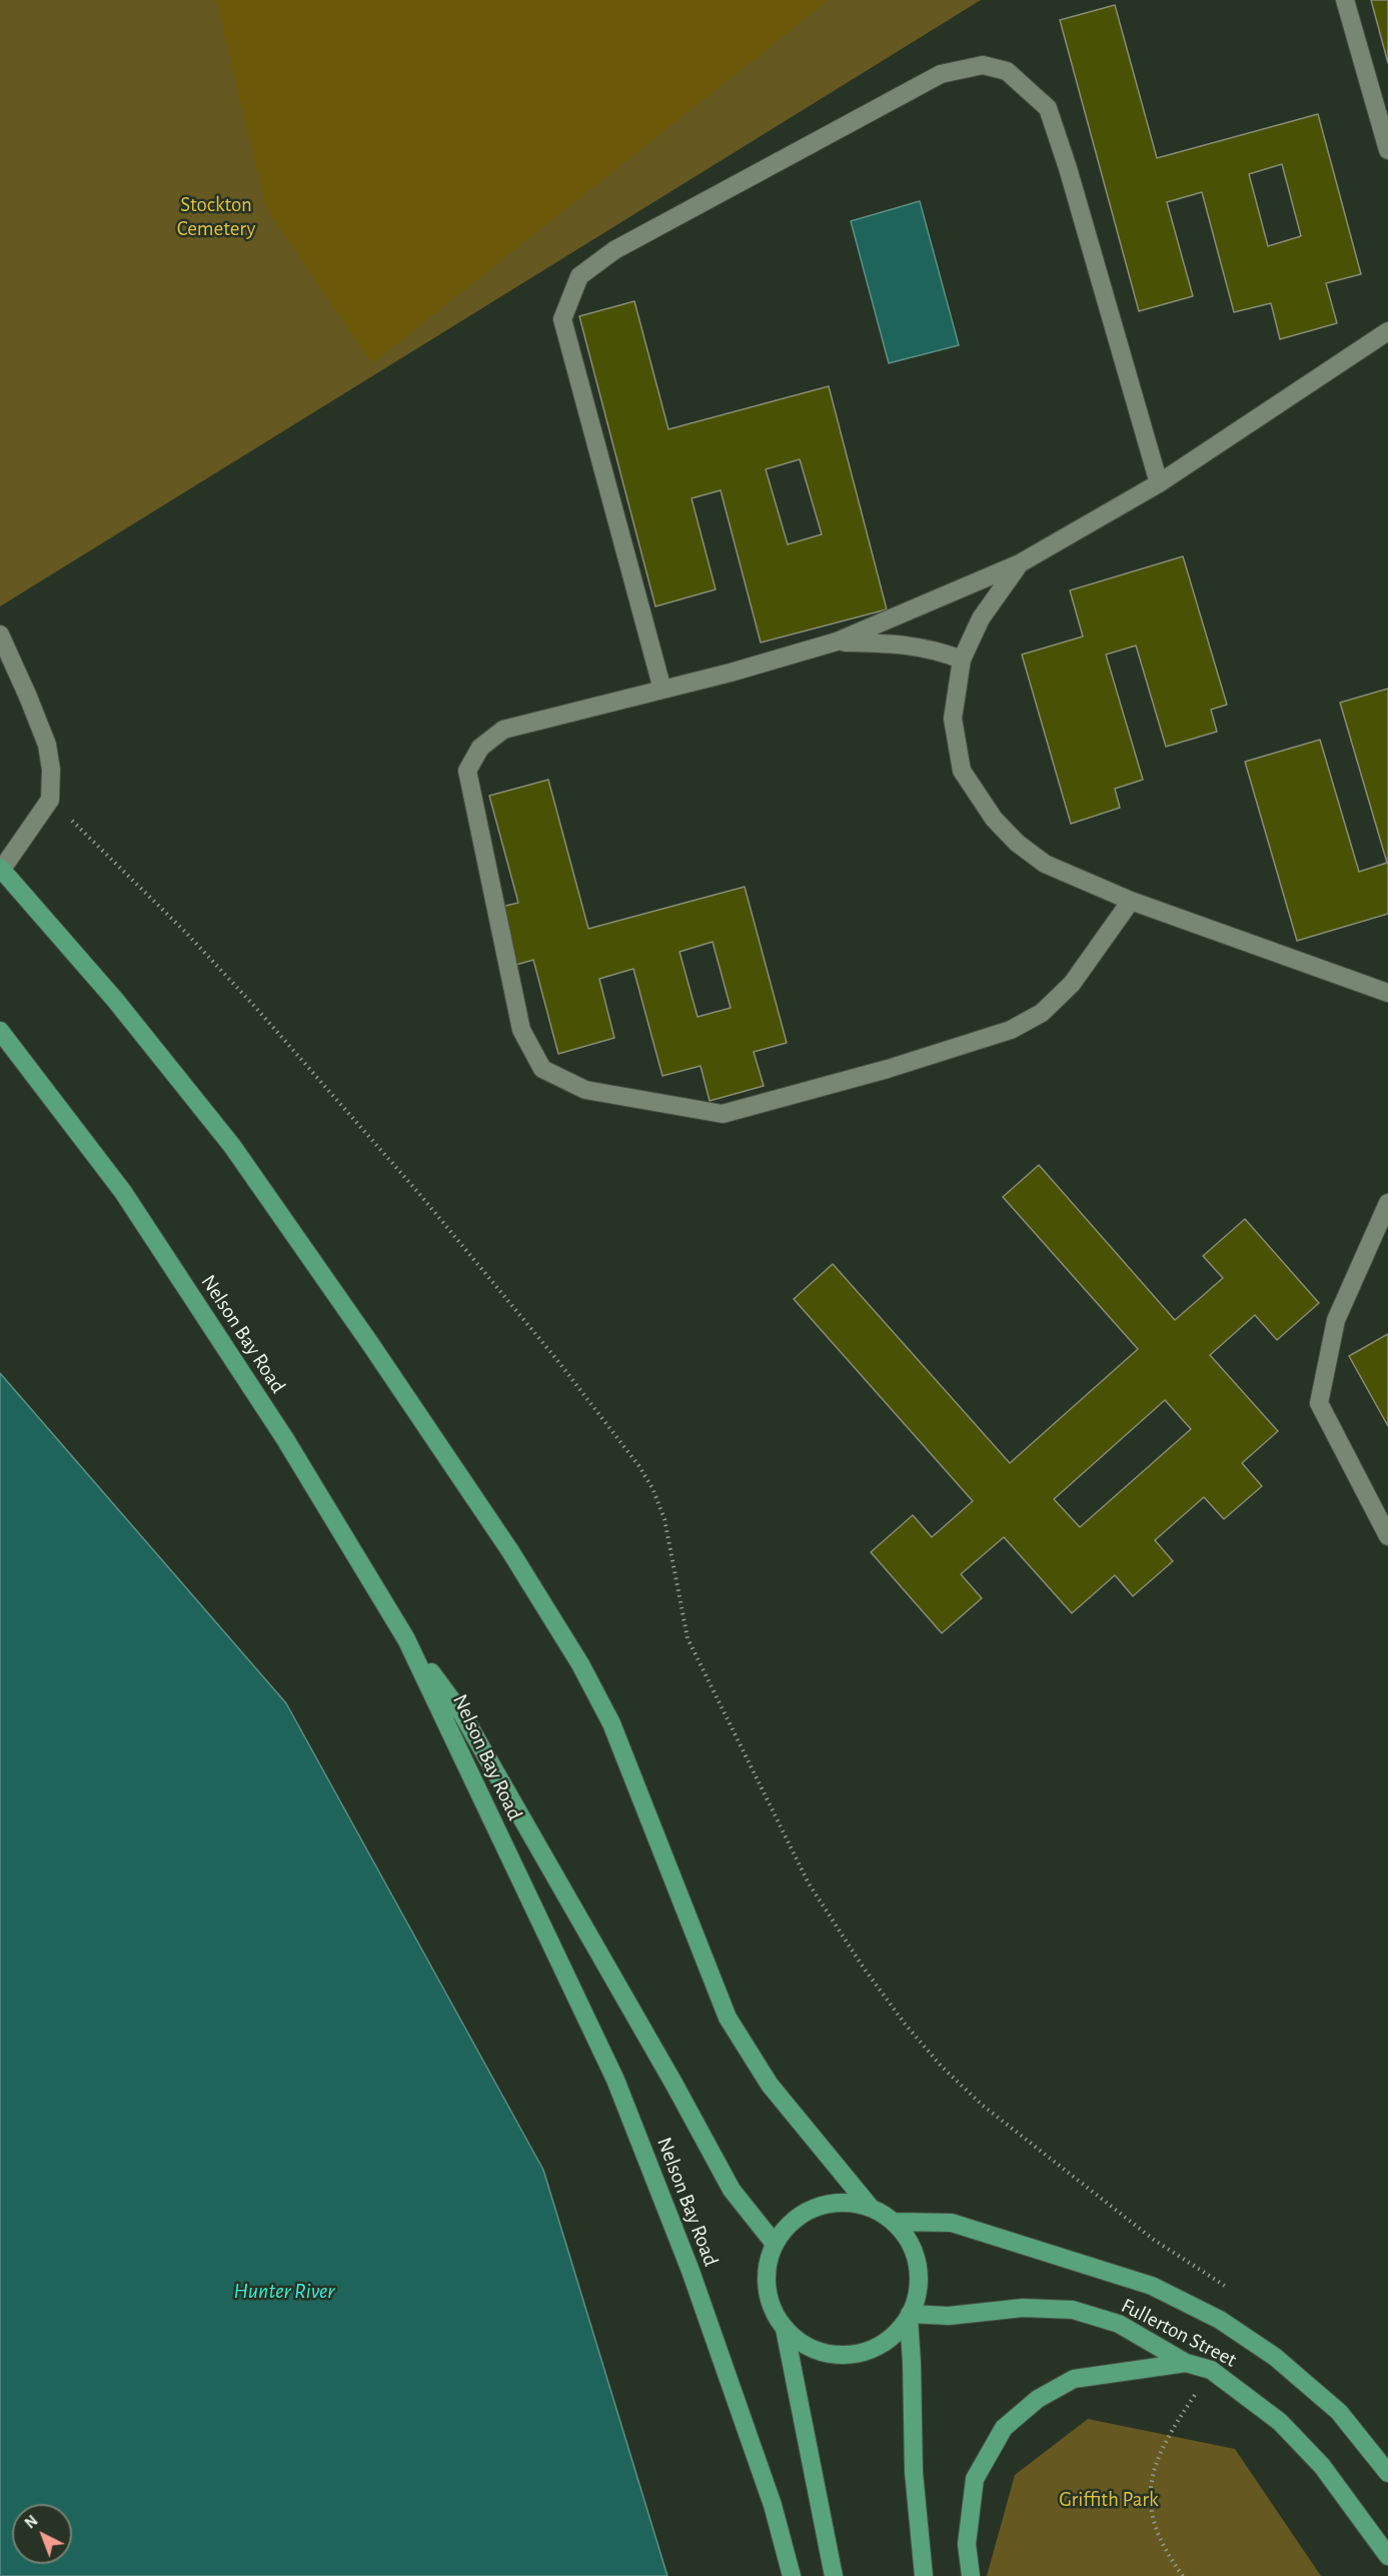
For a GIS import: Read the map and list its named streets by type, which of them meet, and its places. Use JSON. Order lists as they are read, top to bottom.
{
  "streets": {
    "main road": ["Nelson Bay Road", "Fullerton Street"]
  },
  "water": ["Hunter River"],
  "parks": ["Stockton Cemetery", "Griffith Park"],
  "north": "top left"
}
